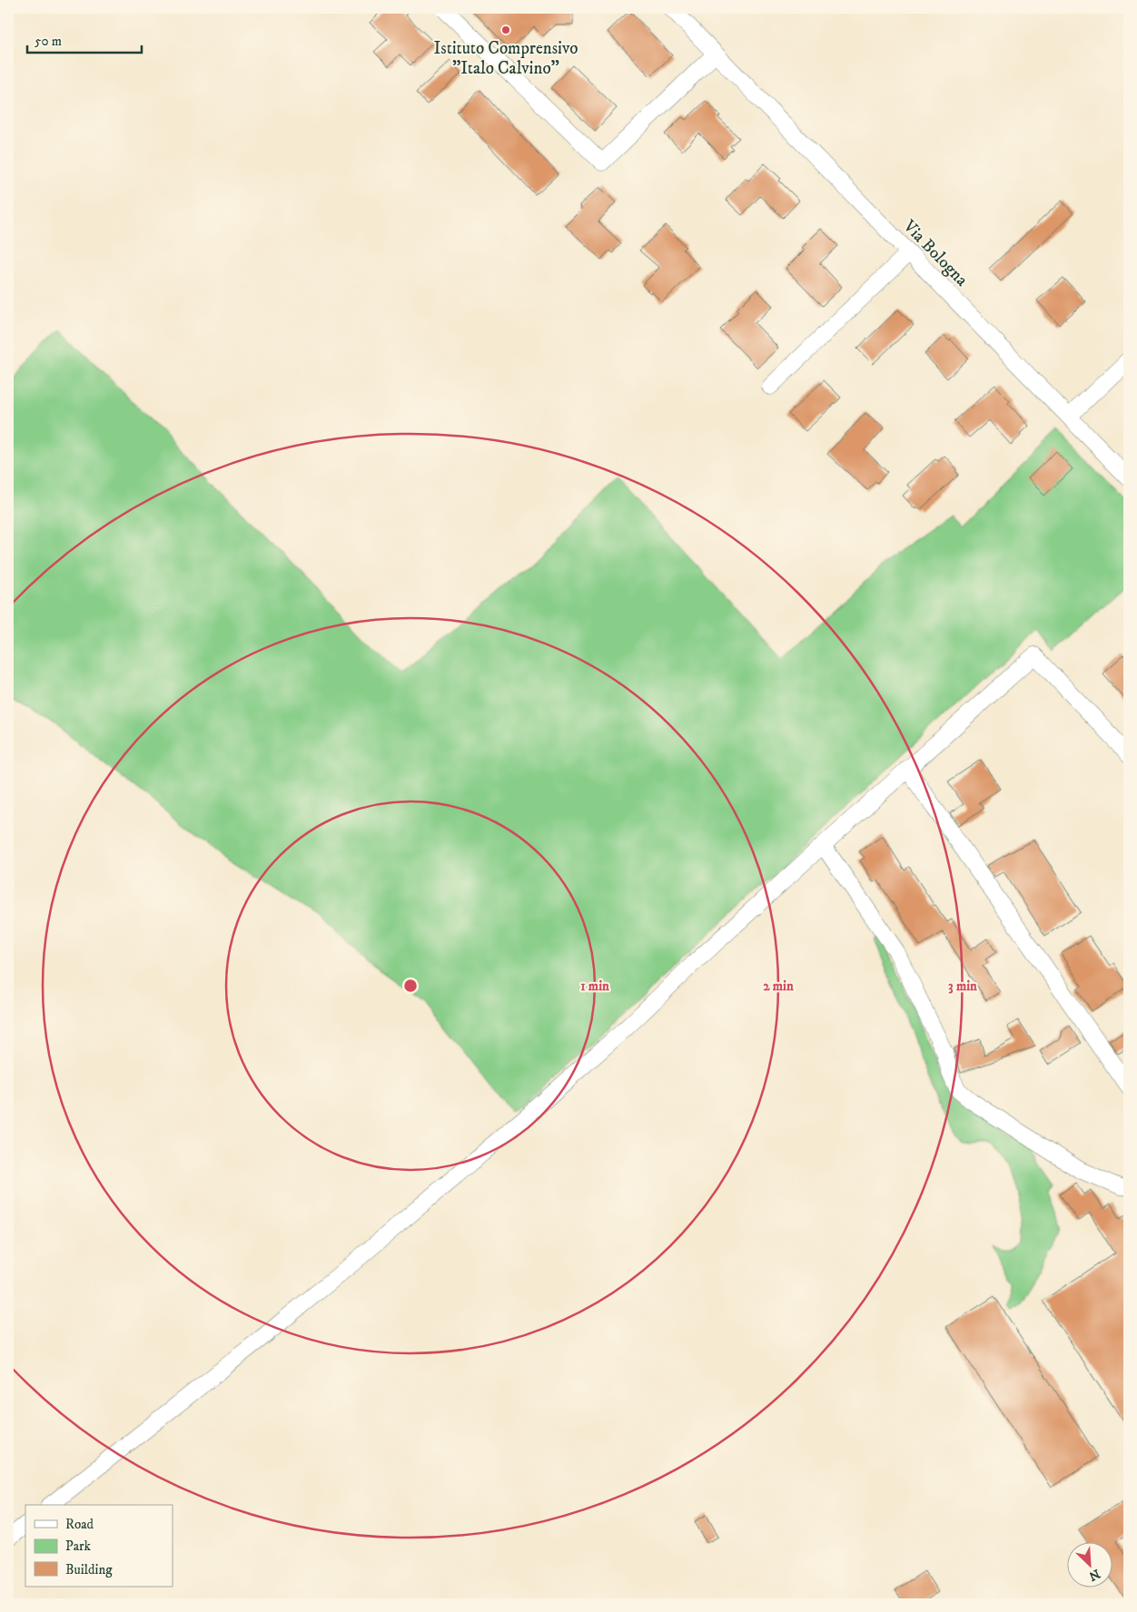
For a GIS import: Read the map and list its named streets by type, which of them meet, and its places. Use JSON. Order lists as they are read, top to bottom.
{
  "streets": {
    "street": ["Via Bologna"]
  },
  "places": ["Istituto Comprensivo \"Italo Calvino\""],
  "legend": ["Road", "Park", "Building"],
  "scale_bar": "50 m",
  "north": "bottom right",
  "rings": ["1 min", "2 min", "3 min"]
}
